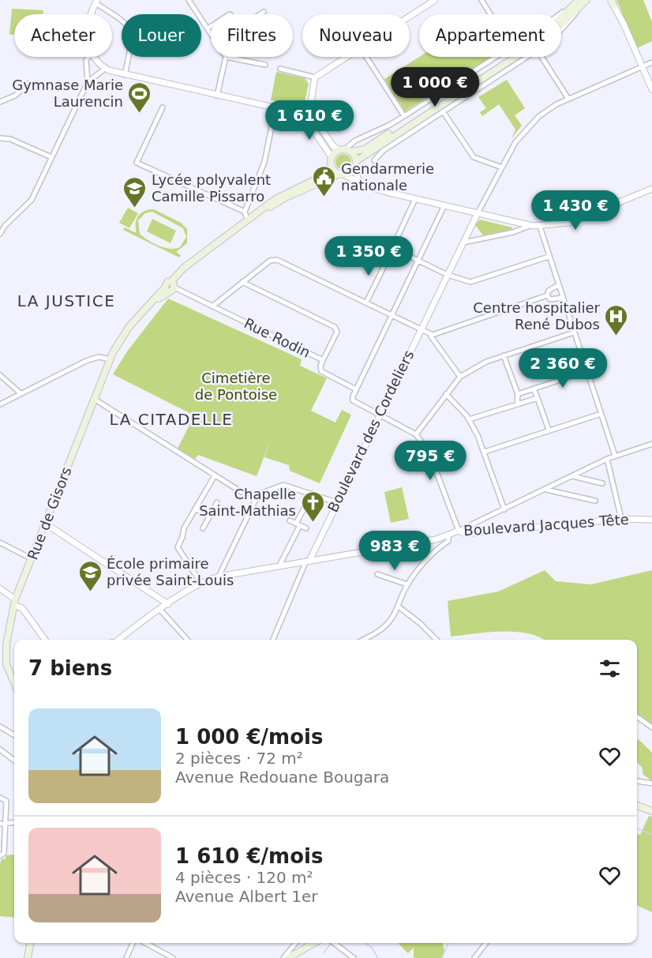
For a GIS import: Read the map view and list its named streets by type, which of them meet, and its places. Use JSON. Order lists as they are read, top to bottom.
{
  "streets": {
    "main road": ["Rue de Gisors"],
    "street": ["Rue Rodin", "Boulevard des Cordeliers", "Boulevard Jacques Tête"]
  },
  "crossings": [
    ["Rue Rodin", "Rue de Gisors"],
    ["Boulevard des Cordeliers", "Boulevard Jacques Tête"]
  ],
  "districts": ["LA JUSTICE", "LA CITADELLE"],
  "parks": ["Cimetière de Pontoise"],
  "places": {
    "sports": ["Gymnase Marie Laurencin"],
    "public building": ["Gendarmerie nationale"],
    "school or university": ["Lycée polyvalent Camille Pissarro", "École primaire privée Saint-Louis"],
    "hospital": ["Centre hospitalier René Dubos"],
    "church": ["Chapelle Saint-Mathias"]
  },
  "page": {
    "chip": [
      "Acheter",
      "Louer",
      "Filtres",
      "Nouveau",
      "Appartement"
    ],
    "price": [
      "1 000 €",
      "1 610 €",
      "1 430 €",
      "1 350 €",
      "2 360 €",
      "795 €",
      "983 €"
    ],
    "heading": "7 biens",
    "list": [
      {
        "name": "1 000 €/mois",
        "note": "2 pièces · 72 m² · Avenue Redouane Bougara"
      },
      {
        "name": "1 610 €/mois",
        "note": "4 pièces · 120 m² · Avenue Albert 1er"
      }
    ]
  }
}
